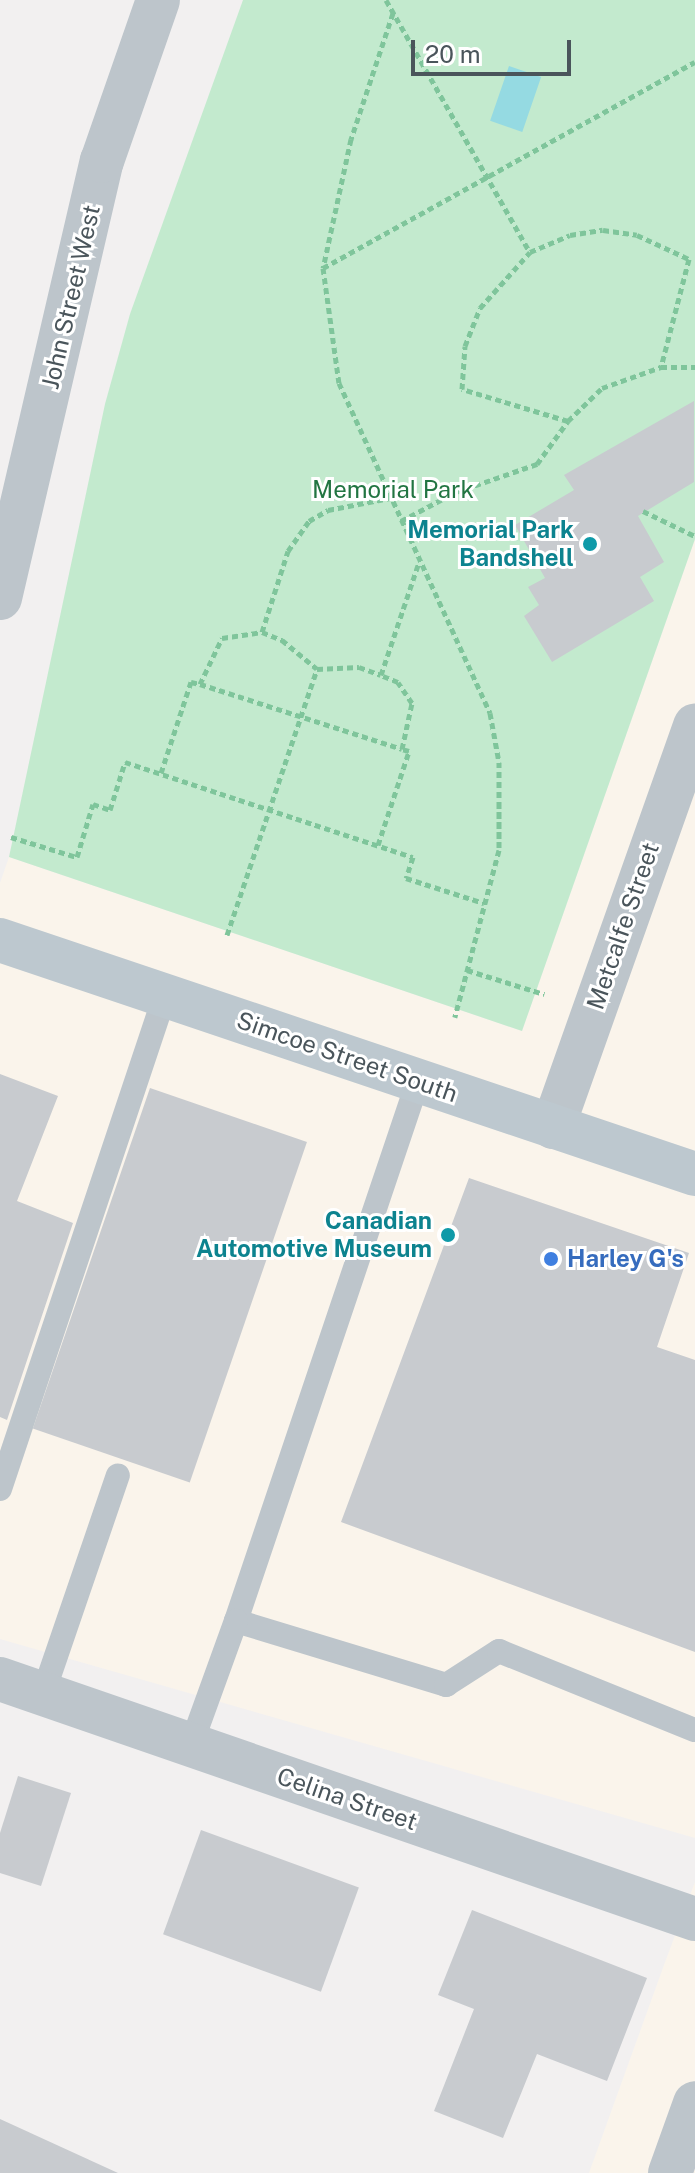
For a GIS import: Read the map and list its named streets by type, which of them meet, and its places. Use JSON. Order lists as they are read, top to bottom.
{
  "streets": {
    "main road": ["Simcoe Street South"],
    "street": ["John Street West", "Metcalfe Street", "Celina Street"]
  },
  "crossings": [
    ["Metcalfe Street", "Simcoe Street South"]
  ],
  "parks": ["Memorial Park"],
  "places": ["Memorial Park Bandshell", "Canadian Automotive Museum", "Harley G's"],
  "scale_bar": "20 m"
}
